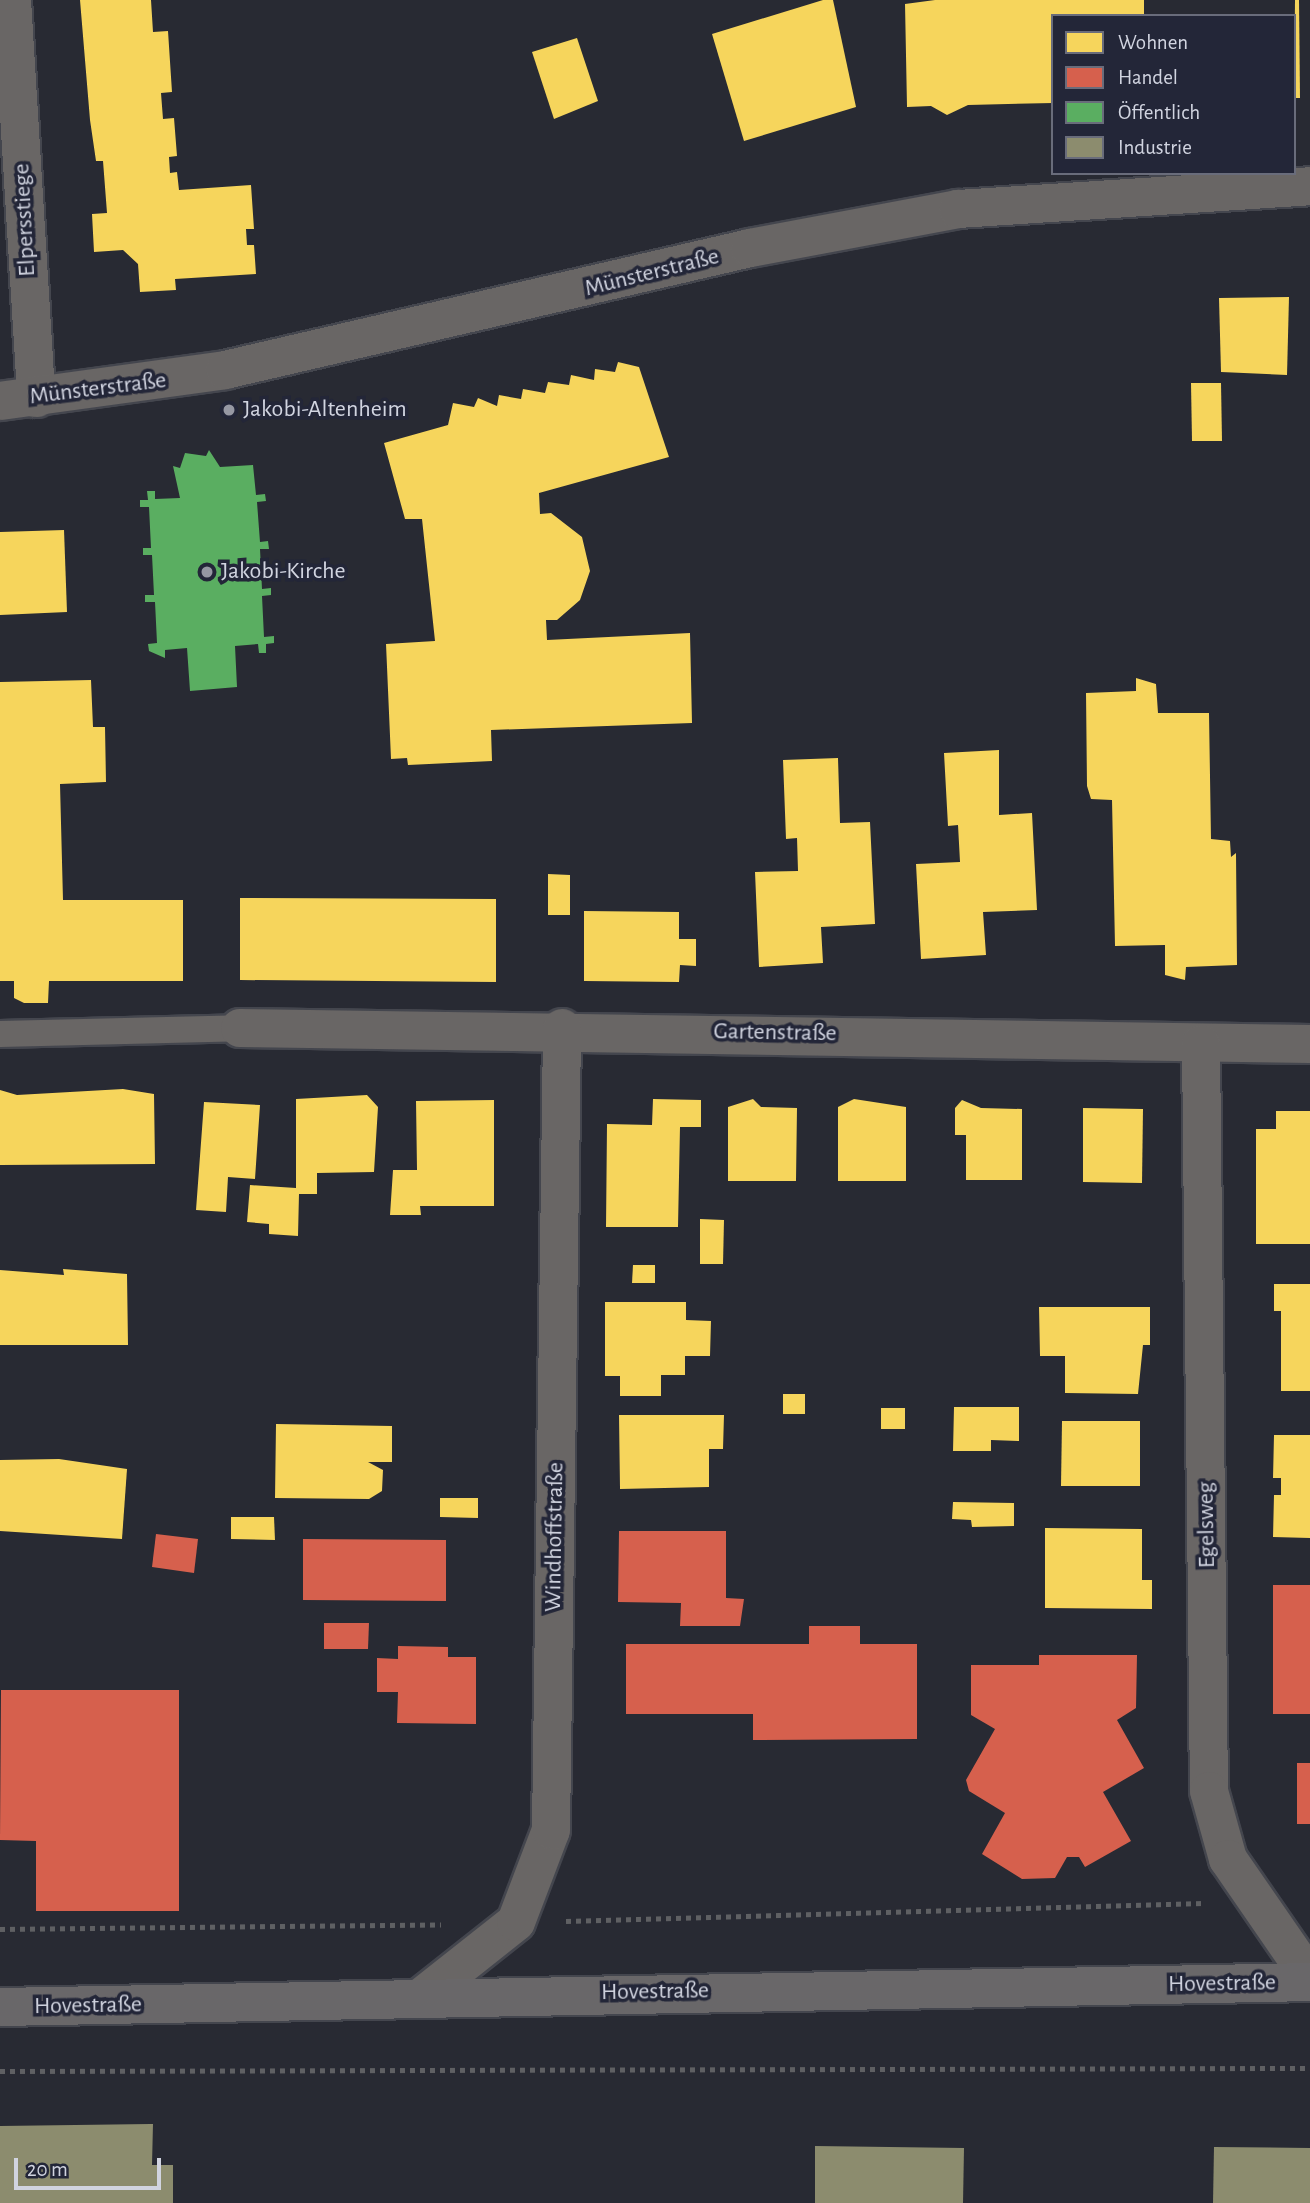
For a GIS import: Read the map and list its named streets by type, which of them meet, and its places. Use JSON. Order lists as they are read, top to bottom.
{
  "streets": {
    "main road": ["Hovestraße"],
    "street": [
      "Elpersstiege",
      "Münsterstraße",
      "Gartenstraße",
      "Egelsweg",
      "Windhoffstraße"
    ]
  },
  "crossings": [
    ["Elpersstiege", "Münsterstraße"],
    ["Gartenstraße", "Egelsweg"],
    ["Gartenstraße", "Windhoffstraße"],
    ["Egelsweg", "Hovestraße"]
  ],
  "places": ["Jakobi-Altenheim", "Jakobi-Kirche"],
  "legend": [
    "Wohnen",
    "Handel",
    "Öffentlich",
    "Industrie"
  ],
  "scale_bar": "20 m"
}
